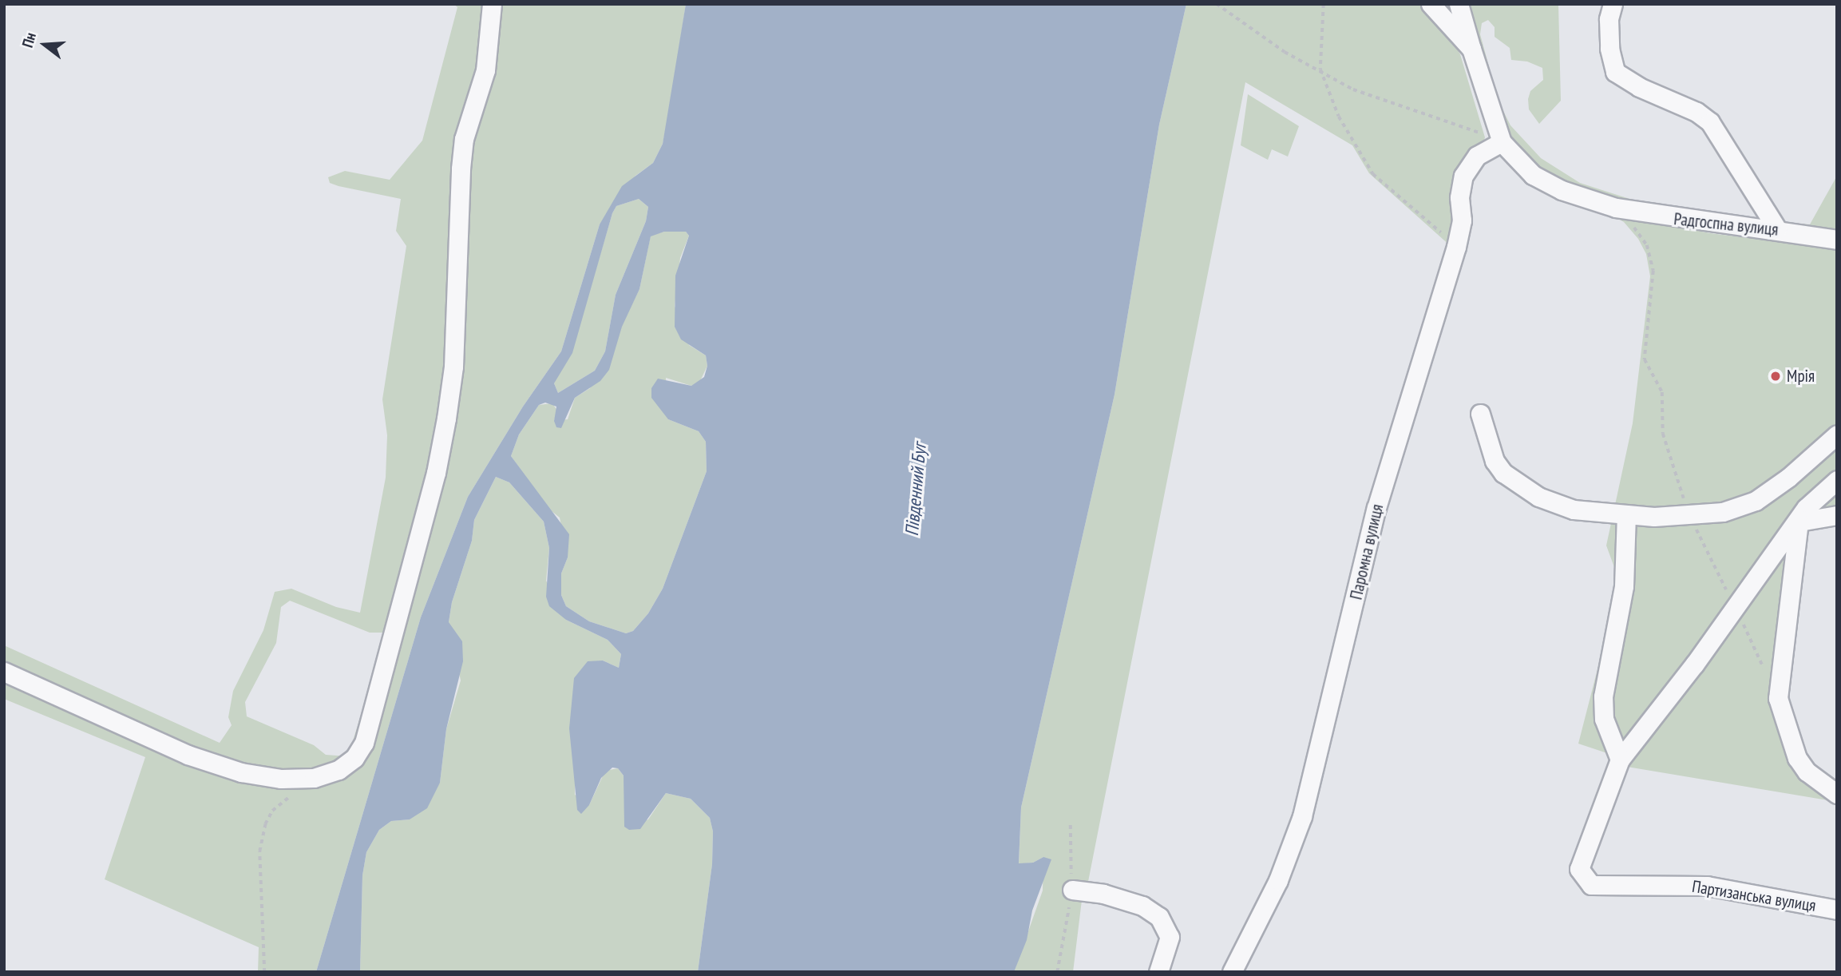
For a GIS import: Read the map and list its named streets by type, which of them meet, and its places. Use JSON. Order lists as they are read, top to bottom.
{
  "streets": {
    "street": ["Радгоспна вулиця", "Паромна вулиця", "Партизанська вулиця"]
  },
  "crossings": [
    ["Радгоспна вулиця", "Паромна вулиця"]
  ],
  "water": ["Південний Буг"],
  "places": ["Мрія"],
  "north": "left"
}
